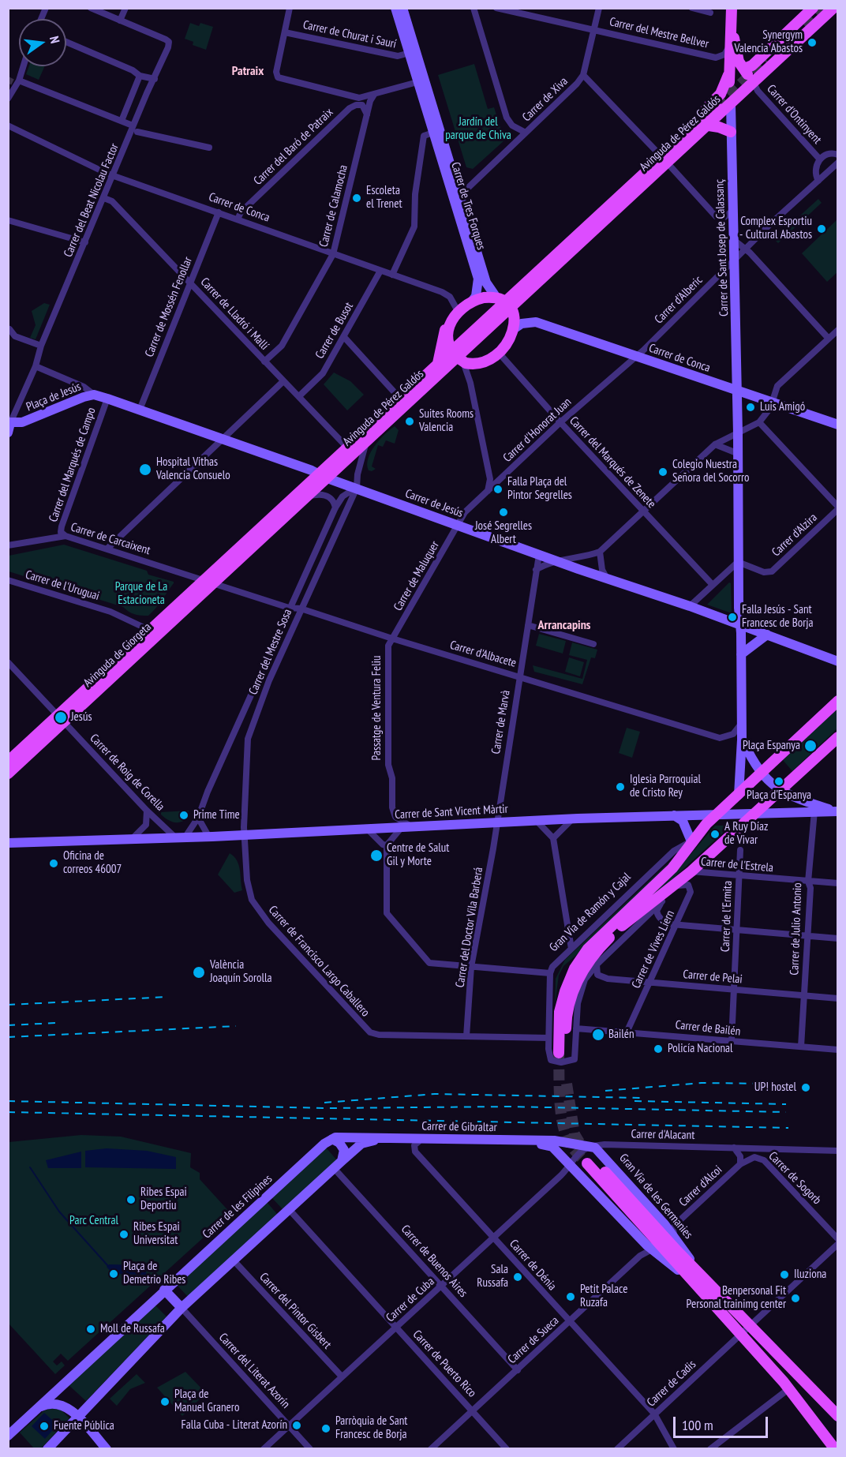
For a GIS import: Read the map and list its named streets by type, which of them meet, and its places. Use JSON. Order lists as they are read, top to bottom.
{
  "streets": {
    "main road": [
      "Avinguda de Pérez Galdós",
      "Carrer de Tres Forques",
      "Carrer de Conca",
      "Carrer de Sant Josep de Calassanç",
      "Plaça de Jesús",
      "Carrer de Jesús",
      "Avinguda de Giorgeta",
      "Carrer de Sant Vicent Màrtir",
      "Gran Via de Ramón y Cajal",
      "Carrer de Gibraltar",
      "Gran Via de les Germanies",
      "Carrer de les Filipines"
    ],
    "street": [
      "Carrer del Mestre Bellver",
      "Carrer de Churat i Saurí",
      "Carrer de Xiva",
      "Carrer d'Ontinyent",
      "Carrer del Baró de Patraix",
      "Carrer del Beat Nicolau Factor",
      "Carrer de Calamocha",
      "Carrer d'Alberic",
      "Carrer de Mossén Fenollar",
      "Carrer de Lladró i Mallí",
      "Carrer de Busot",
      "Carrer d'Honorat Juan",
      "Carrer del Marqués de Zenete",
      "Carrer del Marqués de Campo",
      "Carrer d'Alzira",
      "Carrer de Carcaixent",
      "Carrer de Maluquer",
      "Carrer de l'Uruguai",
      "Carrer del Mestre Sosa",
      "Carrer d'Albacete",
      "Passatge de Ventura Feliu",
      "Carrer de Marvà",
      "Carrer de Roig de Corella",
      "Carrer de l'Estrela",
      "Carrer de l'Ermita",
      "Carrer del Doctor Vila Barberá",
      "Carrer de Julio Antonio",
      "Carrer de Vives Liern",
      "Carrer de Francisco Largo Caballero",
      "Carrer de Pelai",
      "Carrer de Bailén",
      "Carrer d'Alacant",
      "Carrer de Sogorb",
      "Carrer d'Alcoi",
      "Carrer de Buenos Aires",
      "Carrer de Dénia",
      "Carrer de Cuba",
      "Carrer del Pintor Gisbert",
      "Carrer de Sueca",
      "Carrer de Puerto Rico",
      "Carrer del Literat Azorín",
      "Carrer de Cadis"
    ]
  },
  "crossings": [
    ["Carrer del Mestre Bellver", "Carrer de Xiva"],
    ["Carrer de Churat i Saurí", "Carrer de Tres Forques"],
    ["Carrer de Xiva", "Carrer de Tres Forques"],
    ["Carrer d'Ontinyent", "Avinguda de Pérez Galdós"],
    ["Avinguda de Pérez Galdós", "Carrer de Tres Forques"],
    ["Avinguda de Pérez Galdós", "Carrer de Sant Josep de Calassanç"],
    ["Avinguda de Pérez Galdós", "Carrer de Lladró i Mallí"],
    ["Avinguda de Pérez Galdós", "Carrer de Jesús"],
    ["Avinguda de Pérez Galdós", "Carrer del Mestre Sosa"],
    ["Avinguda de Pérez Galdós", "Avinguda de Giorgeta"],
    ["Carrer del Baró de Patraix", "Carrer de Calamocha"],
    ["Carrer del Baró de Patraix", "Carrer de Conca"],
    ["Carrer del Beat Nicolau Factor", "Carrer de Conca"],
    ["Carrer del Beat Nicolau Factor", "Carrer de Lladró i Mallí"],
    ["Carrer del Beat Nicolau Factor", "Plaça de Jesús"],
    ["Carrer de Calamocha", "Carrer de Conca"],
    ["Carrer de Calamocha", "Carrer de Lladró i Mallí"],
    ["Carrer de Conca", "Carrer de Sant Josep de Calassanç"],
    ["Carrer de Conca", "Carrer d'Alberic"],
    ["Carrer de Conca", "Carrer de Mossén Fenollar"],
    ["Carrer de Conca", "Carrer de Busot"],
    ["Carrer de Conca", "Carrer d'Honorat Juan"],
    ["Carrer de Sant Josep de Calassanç", "Carrer d'Alberic"],
    ["Carrer de Sant Josep de Calassanç", "Carrer de Jesús"],
    ["Carrer de Sant Josep de Calassanç", "Carrer d'Alzira"],
    ["Carrer de Sant Josep de Calassanç", "Carrer d'Albacete"],
    ["Carrer d'Alberic", "Carrer d'Honorat Juan"],
    ["Carrer de Mossén Fenollar", "Carrer de Lladró i Mallí"],
    ["Carrer de Mossén Fenollar", "Carrer de Jesús"],
    ["Carrer de Lladró i Mallí", "Carrer de Busot"],
    ["Plaça de Jesús", "Carrer de Jesús"],
    ["Carrer d'Honorat Juan", "Carrer del Marqués de Zenete"],
    ["Carrer d'Honorat Juan", "Carrer de Jesús"],
    ["Carrer d'Honorat Juan", "Carrer de Maluquer"],
    ["Carrer del Marqués de Campo", "Carrer de Jesús"],
    ["Carrer del Marqués de Campo", "Carrer de Carcaixent"],
    ["Carrer de Jesús", "Carrer de Maluquer"],
    ["Carrer de Jesús", "Carrer del Mestre Sosa"],
    ["Carrer de Jesús", "Avinguda de Giorgeta"],
    ["Carrer de Jesús", "Carrer de Marvà"],
    ["Carrer de Carcaixent", "Carrer d'Albacete"],
    ["Carrer de Carcaixent", "Avinguda de Giorgeta"],
    ["Carrer de Maluquer", "Carrer d'Albacete"],
    ["Carrer de Maluquer", "Passatge de Ventura Feliu"],
    ["Carrer de l'Uruguai", "Avinguda de Giorgeta"],
    ["Carrer del Mestre Sosa", "Carrer d'Albacete"],
    ["Carrer del Mestre Sosa", "Carrer de Sant Vicent Màrtir"],
    ["Carrer del Mestre Sosa", "Carrer de Francisco Largo Caballero"],
    ["Carrer d'Albacete", "Avinguda de Giorgeta"],
    ["Carrer d'Albacete", "Passatge de Ventura Feliu"],
    ["Carrer d'Albacete", "Carrer de Marvà"],
    ["Avinguda de Giorgeta", "Carrer de Roig de Corella"],
    ["Passatge de Ventura Feliu", "Carrer de Sant Vicent Màrtir"],
    ["Carrer de Marvà", "Carrer de Sant Vicent Màrtir"],
    ["Carrer de Marvà", "Carrer del Doctor Vila Barberá"],
    ["Carrer de Roig de Corella", "Carrer de Sant Vicent Màrtir"],
    ["Carrer de Sant Vicent Màrtir", "Gran Via de Ramón y Cajal"],
    ["Carrer de Sant Vicent Màrtir", "Carrer del Doctor Vila Barberá"],
    ["Carrer de Sant Vicent Màrtir", "Carrer de Francisco Largo Caballero"],
    ["Carrer de l'Estrela", "Gran Via de Ramón y Cajal"],
    ["Carrer de l'Estrela", "Carrer de l'Ermita"],
    ["Carrer de l'Estrela", "Carrer de Julio Antonio"],
    ["Carrer de l'Estrela", "Carrer de Vives Liern"],
    ["Gran Via de Ramón y Cajal", "Carrer de Vives Liern"],
    ["Gran Via de Ramón y Cajal", "Carrer de Pelai"],
    ["Gran Via de Ramón y Cajal", "Carrer de Bailén"],
    ["Carrer de l'Ermita", "Carrer de Pelai"],
    ["Carrer de l'Ermita", "Carrer de Bailén"],
    ["Carrer del Doctor Vila Barberá", "Carrer de Francisco Largo Caballero"],
    ["Carrer de Julio Antonio", "Carrer de Pelai"],
    ["Carrer de Julio Antonio", "Carrer de Bailén"],
    ["Carrer de Vives Liern", "Carrer de Pelai"],
    ["Carrer de Vives Liern", "Carrer de Bailén"],
    ["Carrer de Gibraltar", "Carrer d'Alacant"],
    ["Carrer de Gibraltar", "Gran Via de les Germanies"],
    ["Carrer de Gibraltar", "Carrer de les Filipines"],
    ["Carrer de Gibraltar", "Carrer de Dénia"],
    ["Carrer de Gibraltar", "Carrer de Cuba"],
    ["Carrer d'Alacant", "Gran Via de les Germanies"],
    ["Carrer de Sogorb", "Carrer d'Alcoi"],
    ["Carrer d'Alcoi", "Gran Via de les Germanies"],
    ["Gran Via de les Germanies", "Carrer de Cuba"],
    ["Gran Via de les Germanies", "Carrer de Sueca"],
    ["Gran Via de les Germanies", "Carrer de Cadis"],
    ["Carrer de Buenos Aires", "Carrer de Cuba"],
    ["Carrer de Buenos Aires", "Carrer de Sueca"],
    ["Carrer de Dénia", "Carrer de Cuba"],
    ["Carrer de Dénia", "Carrer de Sueca"],
    ["Carrer de Dénia", "Carrer de Cadis"],
    ["Carrer de Cuba", "Carrer del Pintor Gisbert"],
    ["Carrer de Cuba", "Carrer de Puerto Rico"],
    ["Carrer de Cuba", "Carrer del Literat Azorín"],
    ["Carrer de Sueca", "Carrer de Puerto Rico"]
  ],
  "districts": ["Patraix", "Arrancapins"],
  "parks": ["Jardín del parque de Chiva", "Parque de La Estacioneta", "Parc Central"],
  "places": [
    "Synergym Valencia Abastos",
    "Escoleta el Trenet",
    "Complex Esportiu - Cultural Abastos",
    "Luis Amigó",
    "Suites Rooms Valencia",
    "Hospital Vithas Valencia Consuelo",
    "Colegio Nuestra Señora del Socorro",
    "Falla Plaça del Pintor Segrelles",
    "José Segrelles Albert",
    "Falla Jesús - Sant Francesc de Borja",
    "Jesús",
    "Plaça Espanya",
    "Plaça d'Espanya",
    "Iglesia Parroquial de Cristo Rey",
    "Prime Time",
    "A Ruy Díaz de Vivar",
    "Centre de Salut Gil y Morte",
    "Oficina de correos 46007",
    "València Joaquín Sorolla",
    "Bailén",
    "Policía Nacional",
    "UP! hostel",
    "Ribes Espai Deportiu",
    "Ribes Espai Universitat",
    "Plaça de Demetrio Ribes",
    "Iluziona",
    "Sala Russafa",
    "Petit Palace Ruzafa",
    "Benpersonal Fit Personal trainimg center",
    "Moll de Russafa",
    "Plaça de Manuel Granero",
    "Falla Cuba - Literat Azorín",
    "Fuente Pública",
    "Parròquia de Sant Francesc de Borja"
  ],
  "scale_bar": "100 m",
  "north": "right"
}
